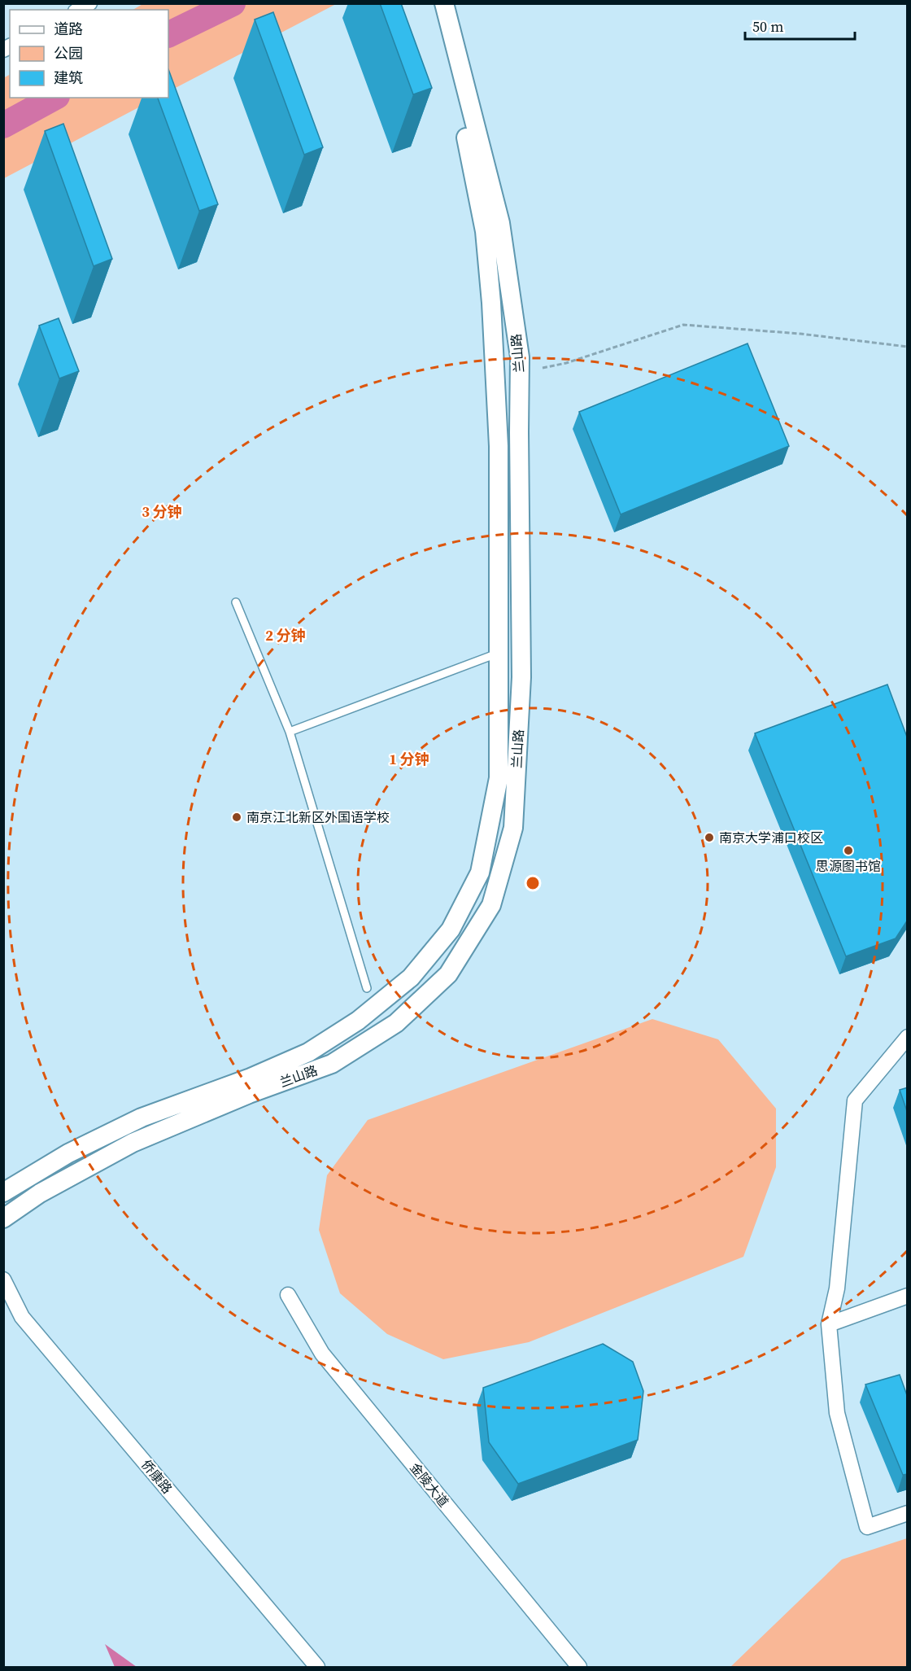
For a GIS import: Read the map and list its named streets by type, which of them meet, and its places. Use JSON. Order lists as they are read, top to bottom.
{
  "streets": {
    "street": ["兰山路", "侨康路", "金陵大道"]
  },
  "places": ["南京江北新区外国语学校", "南京大学浦口校区", "思源图书馆"],
  "legend": ["道路", "公园", "建筑"],
  "scale_bar": "50 m",
  "rings": ["3 分钟", "2 分钟", "1 分钟"]
}
